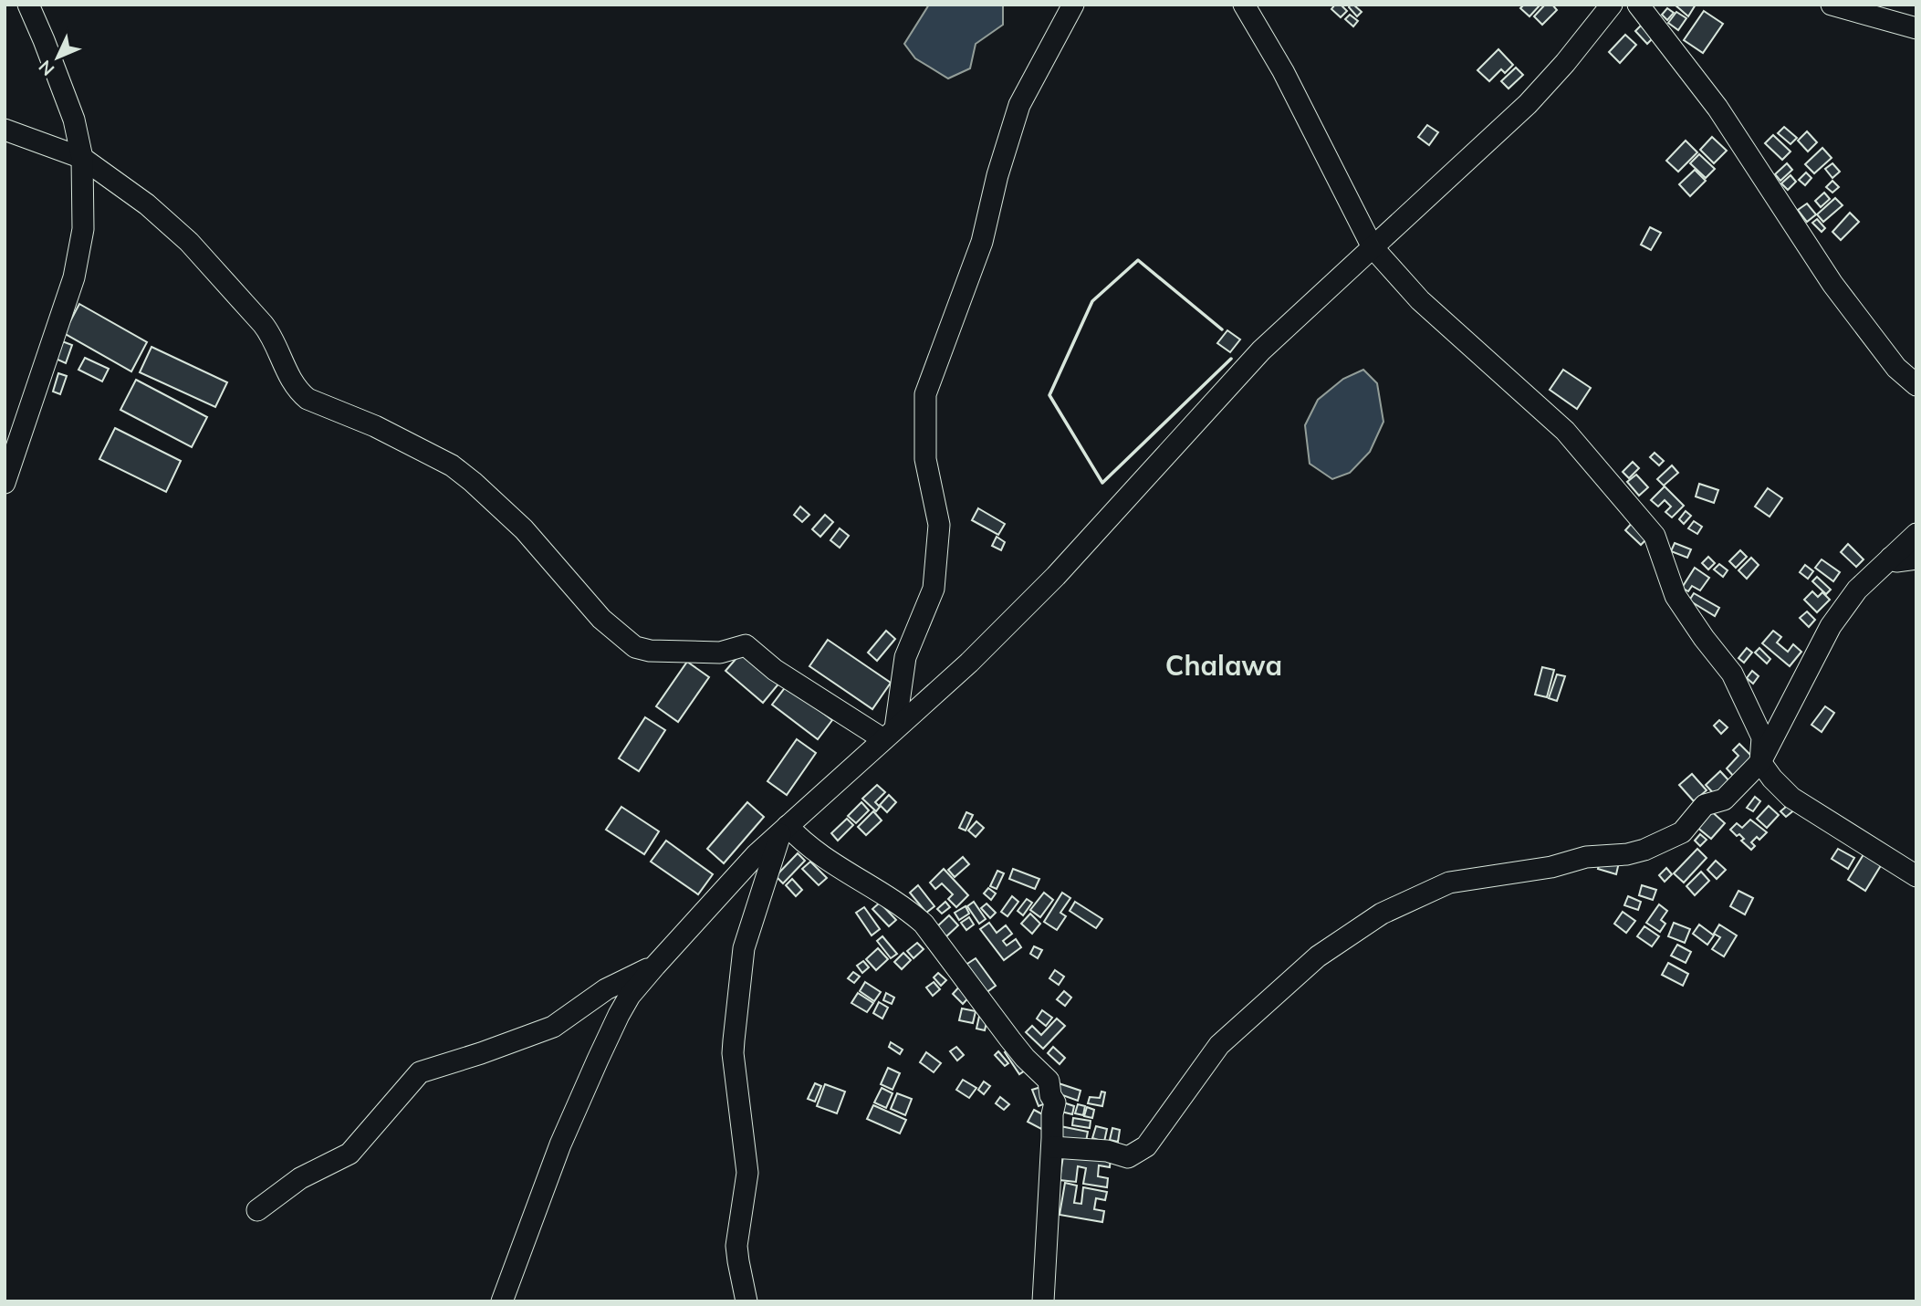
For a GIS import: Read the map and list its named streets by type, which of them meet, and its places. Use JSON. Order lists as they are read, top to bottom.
{
  "districts": ["Chalawa"],
  "north": "bottom left"
}
